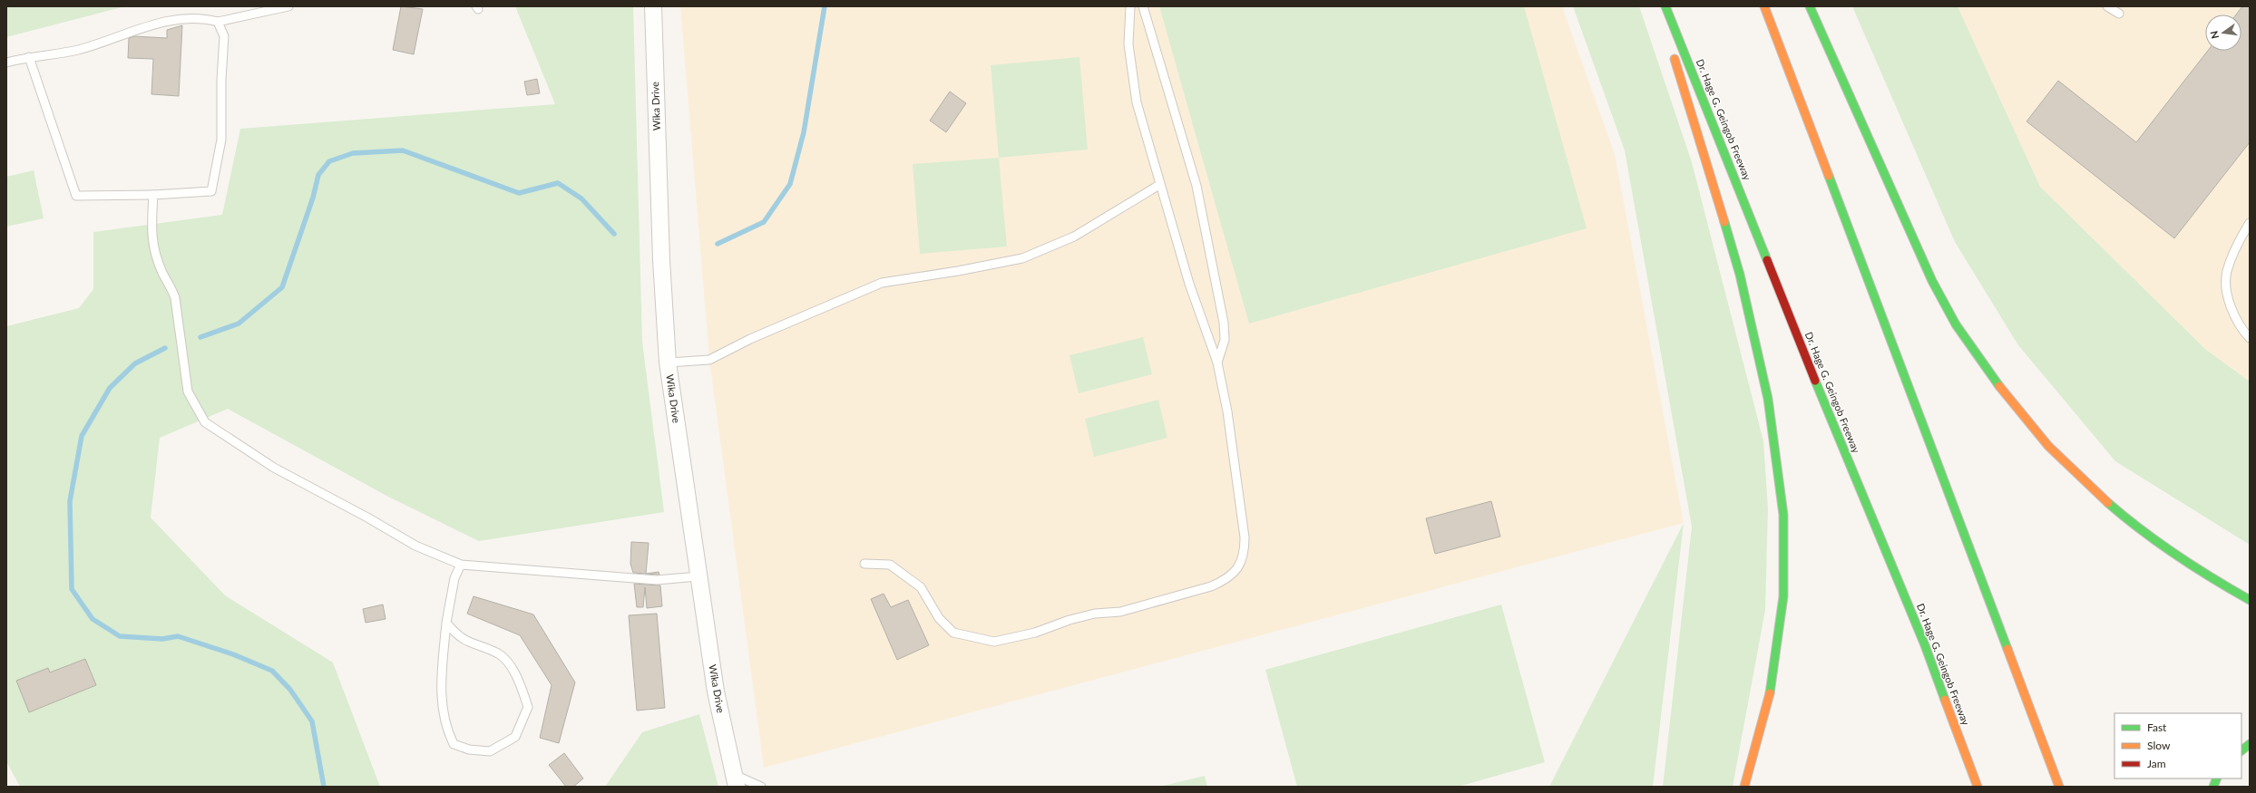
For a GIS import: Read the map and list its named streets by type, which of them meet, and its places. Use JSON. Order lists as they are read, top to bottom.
{
  "streets": {
    "highway": ["Dr. Hage G. Geingob Freeway"],
    "street": ["Wika Drive"]
  },
  "legend": ["Fast", "Slow", "Jam"],
  "north": "left"
}
